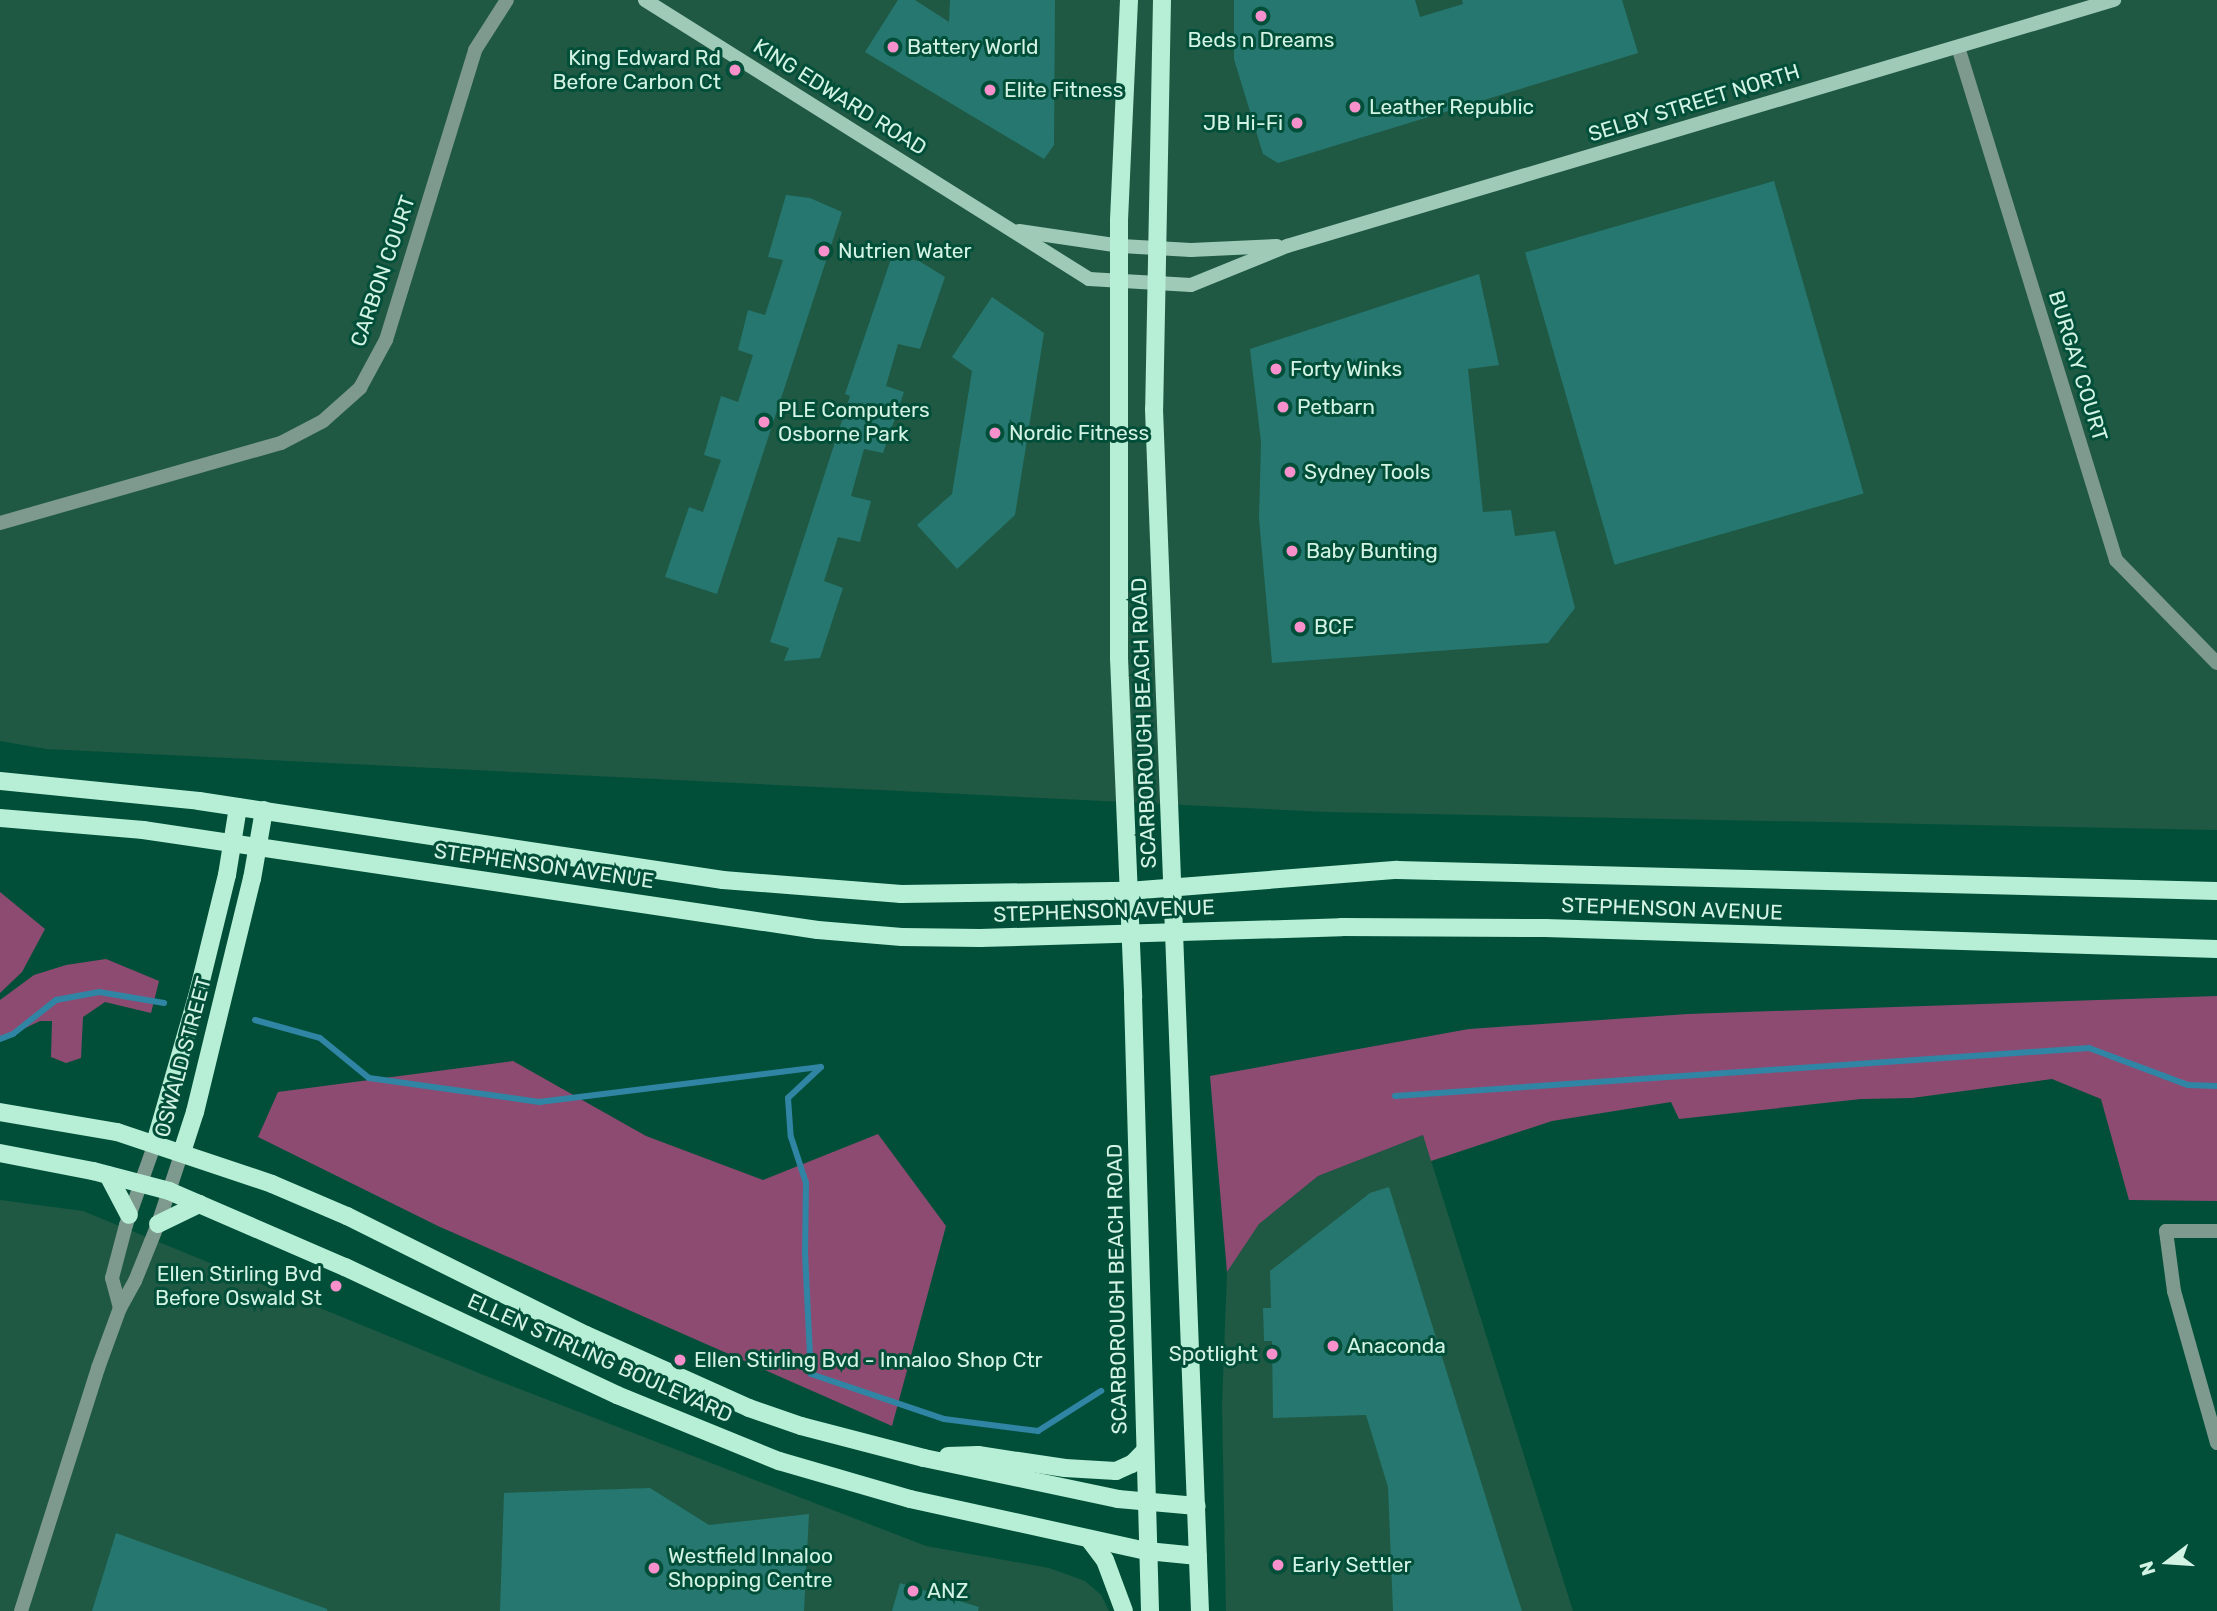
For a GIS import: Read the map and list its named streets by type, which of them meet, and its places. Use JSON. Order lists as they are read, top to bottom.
{
  "streets": {
    "main road": [
      "KING EDWARD ROAD",
      "SELBY STREET NORTH",
      "SCARBOROUGH BEACH ROAD",
      "STEPHENSON AVENUE",
      "OSWALD STREET",
      "ELLEN STIRLING BOULEVARD"
    ],
    "street": ["CARBON COURT", "BURGAY COURT"]
  },
  "crossings": [
    ["KING EDWARD ROAD", "SELBY STREET NORTH"],
    ["KING EDWARD ROAD", "SCARBOROUGH BEACH ROAD"],
    ["SELBY STREET NORTH", "BURGAY COURT"],
    ["SELBY STREET NORTH", "SCARBOROUGH BEACH ROAD"],
    ["SCARBOROUGH BEACH ROAD", "STEPHENSON AVENUE"],
    ["SCARBOROUGH BEACH ROAD", "ELLEN STIRLING BOULEVARD"],
    ["STEPHENSON AVENUE", "OSWALD STREET"],
    ["OSWALD STREET", "ELLEN STIRLING BOULEVARD"]
  ],
  "places": [
    "Beds n Dreams",
    "Battery World",
    "King Edward Rd Before Carbon Ct",
    "Elite Fitness",
    "Leather Republic",
    "JB Hi-Fi",
    "Nutrien Water",
    "Forty Winks",
    "Petbarn",
    "PLE Computers Osborne Park",
    "Nordic Fitness",
    "Sydney Tools",
    "Baby Bunting",
    "BCF",
    "Ellen Stirling Bvd Before Oswald St",
    "Anaconda",
    "Spotlight",
    "Ellen Stirling Bvd - Innaloo Shop Ctr",
    "Early Settler",
    "Westfield Innaloo Shopping Centre",
    "ANZ"
  ],
  "north": "left"
}
